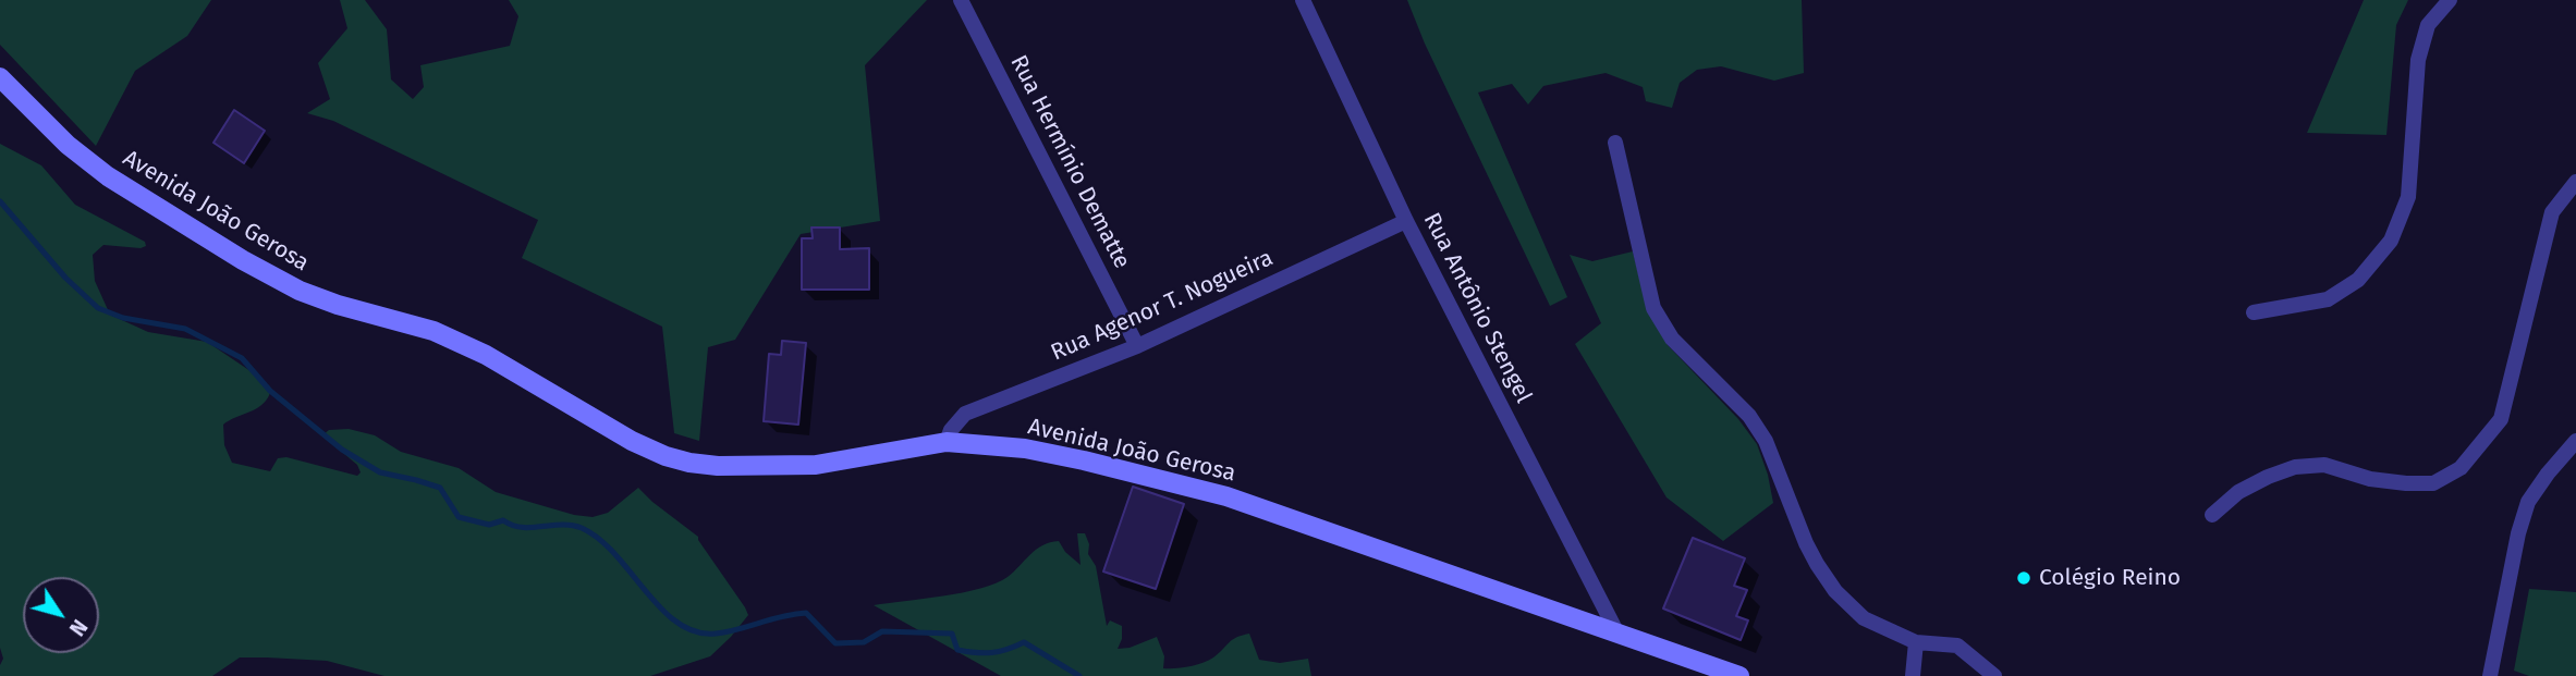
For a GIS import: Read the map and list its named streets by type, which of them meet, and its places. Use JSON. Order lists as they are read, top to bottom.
{
  "streets": {
    "main road": ["Avenida João Gerosa"],
    "street": ["Rua Hermínio Dematte", "Rua Agenor T. Nogueira", "Rua Antônio Stengel"]
  },
  "crossings": [
    ["Rua Hermínio Dematte", "Rua Agenor T. Nogueira"],
    ["Avenida João Gerosa", "Rua Agenor T. Nogueira"],
    ["Avenida João Gerosa", "Rua Antônio Stengel"],
    ["Rua Agenor T. Nogueira", "Rua Antônio Stengel"]
  ],
  "places": ["Colégio Reino"],
  "north": "bottom right"
}
